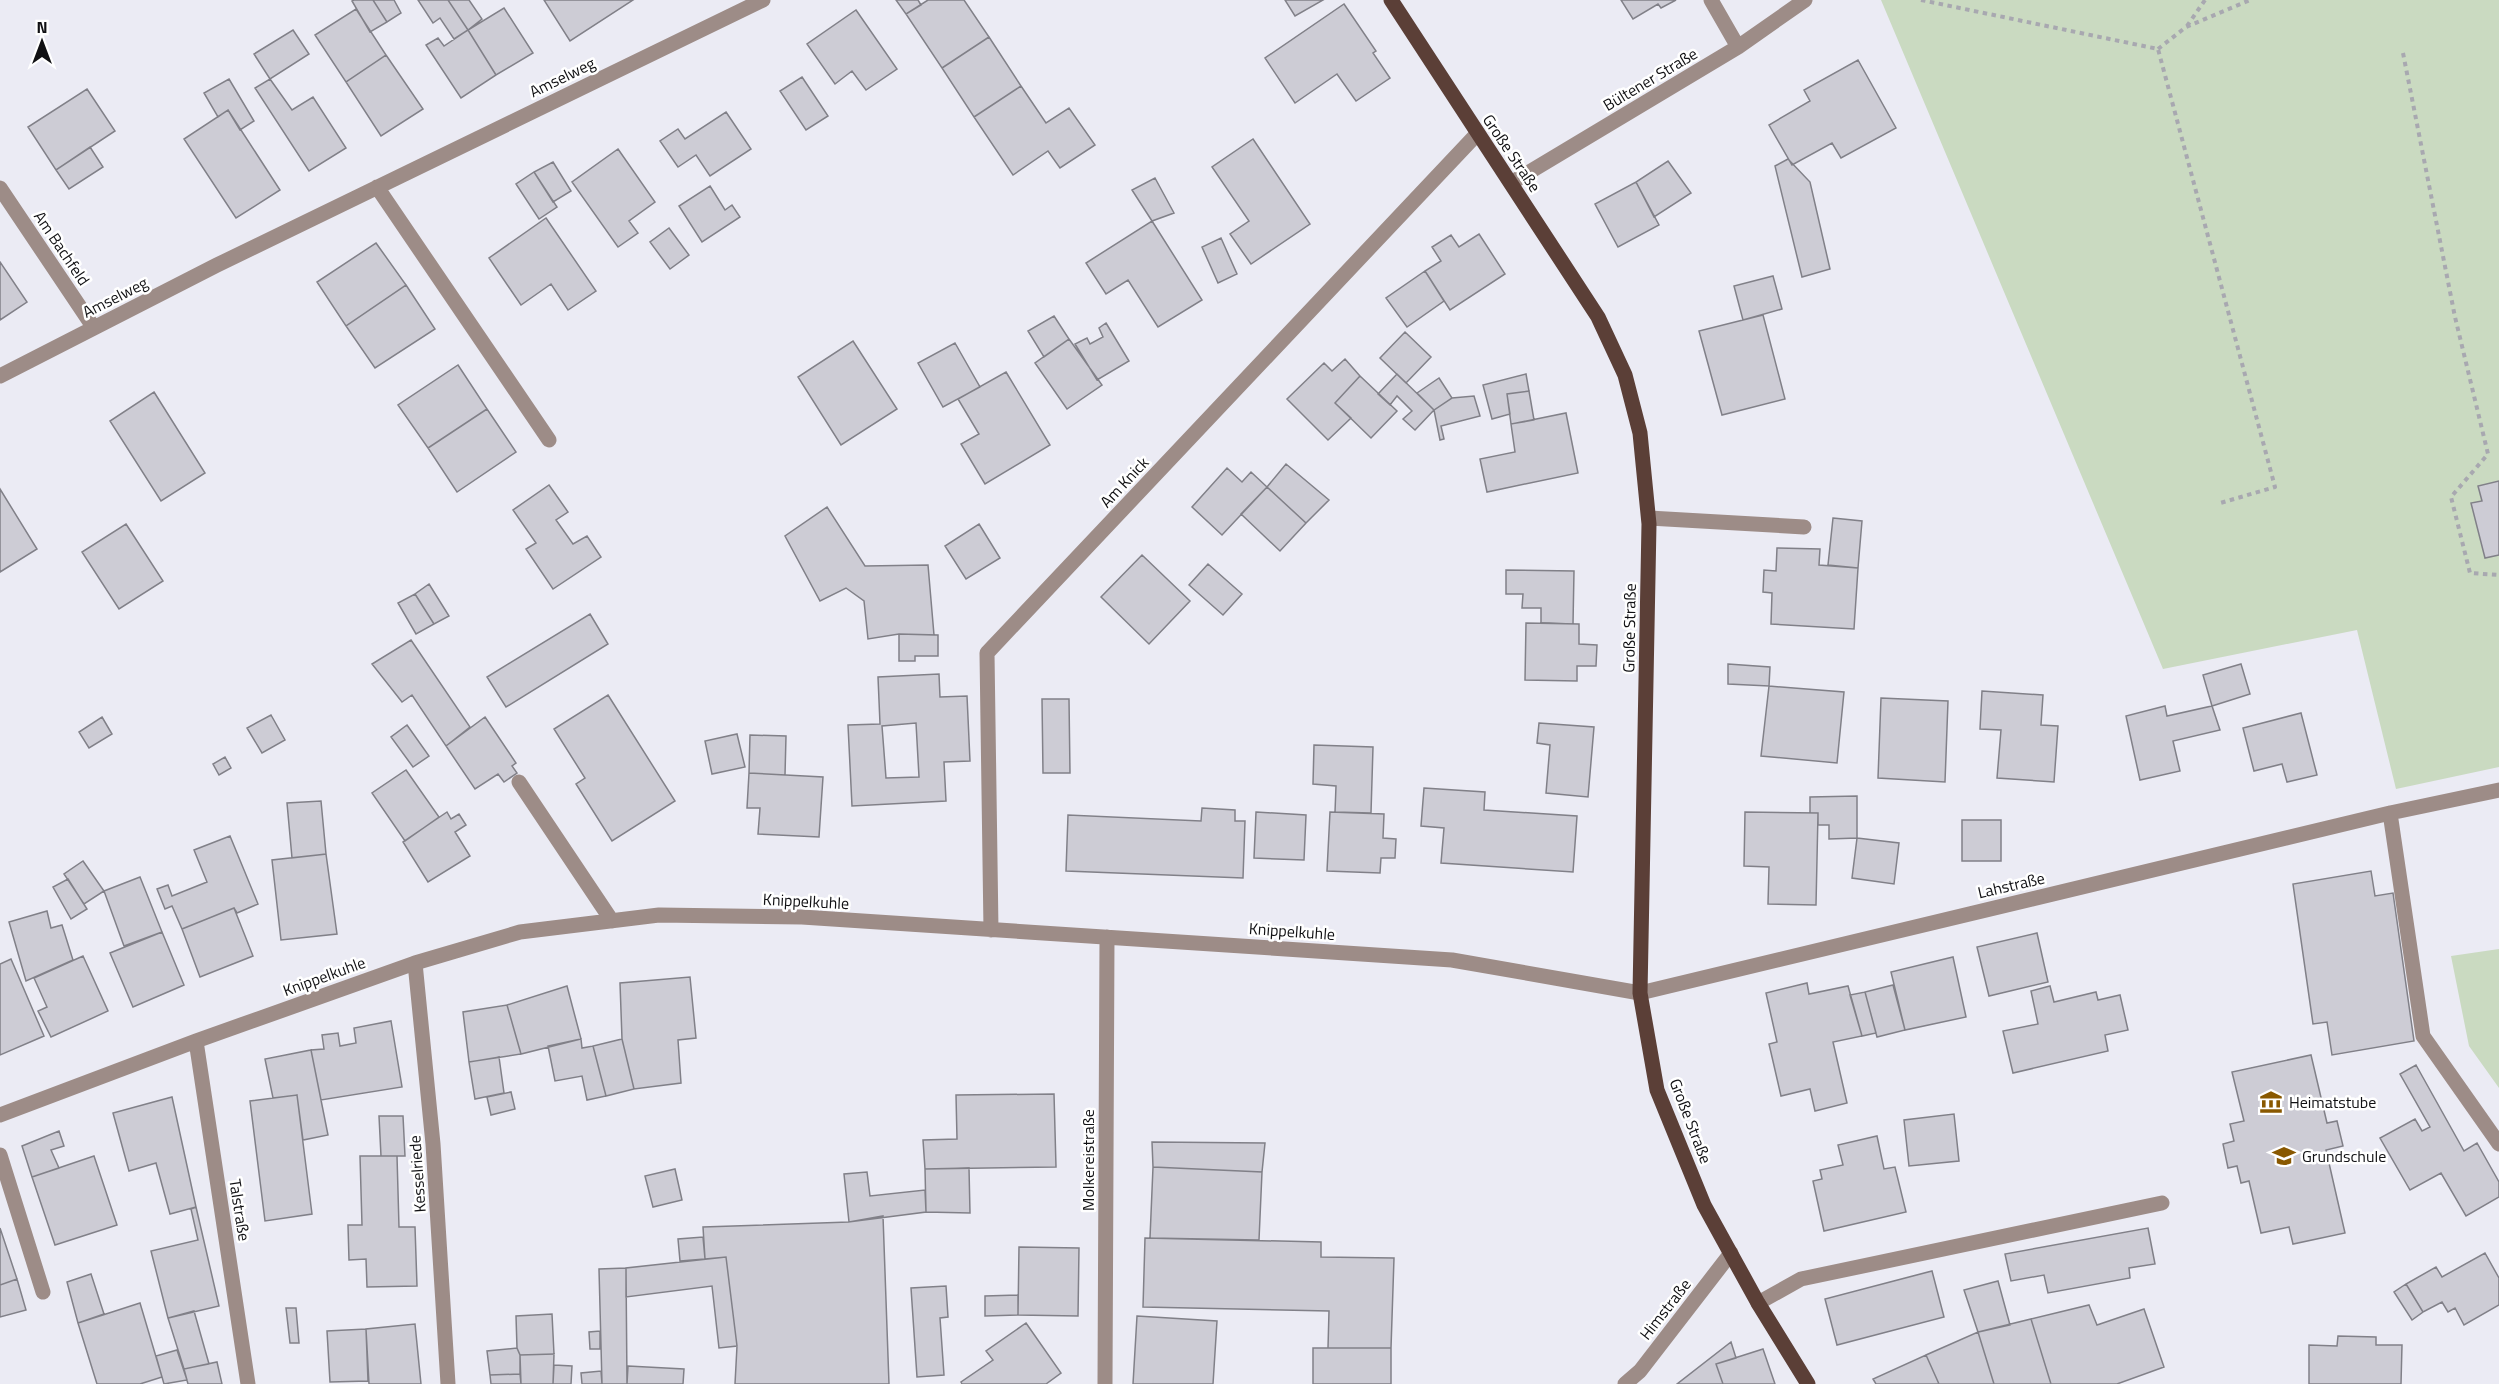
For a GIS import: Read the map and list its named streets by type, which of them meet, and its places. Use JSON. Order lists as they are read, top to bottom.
{
  "streets": {
    "main road": ["Große Straße"],
    "street": [
      "Amselweg",
      "Bültener Straße",
      "Am Bachfeld",
      "Am Knick",
      "Lahstraße",
      "Knippelkuhle",
      "Molkereistraße",
      "Kesselriede",
      "Talstraße",
      "Himstraße"
    ]
  },
  "crossings": [
    ["Amselweg", "Am Bachfeld"],
    ["Bültener Straße", "Große Straße"],
    ["Große Straße", "Am Knick"],
    ["Große Straße", "Lahstraße"],
    ["Große Straße", "Knippelkuhle"],
    ["Große Straße", "Himstraße"],
    ["Am Knick", "Knippelkuhle"],
    ["Lahstraße", "Knippelkuhle"],
    ["Knippelkuhle", "Molkereistraße"],
    ["Knippelkuhle", "Kesselriede"],
    ["Knippelkuhle", "Talstraße"]
  ],
  "places": {
    "museum": ["Heimatstube"],
    "school or university": ["Grundschule"]
  },
  "north": "top"
}
